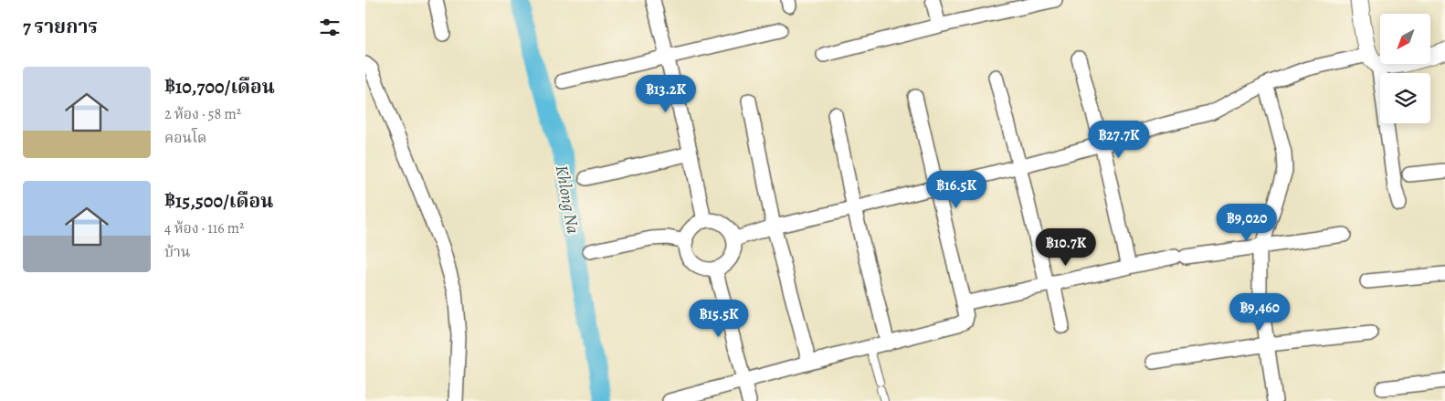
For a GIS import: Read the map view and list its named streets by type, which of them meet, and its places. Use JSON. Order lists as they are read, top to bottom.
{
  "water": ["Khlong Na"],
  "north": "bottom left",
  "page": {
    "heading": "7 รายการ",
    "list": [
      {
        "name": "฿10,700/เดือน",
        "note": "2 ห้อง · 58 m² · คอนโด"
      },
      {
        "name": "฿15,500/เดือน",
        "note": "4 ห้อง · 116 m² · บ้าน"
      }
    ],
    "price": [
      "฿13.2K",
      "฿27.7K",
      "฿16.5K",
      "฿9,020",
      "฿10.7K",
      "฿9,460",
      "฿15.5K"
    ]
  }
}
